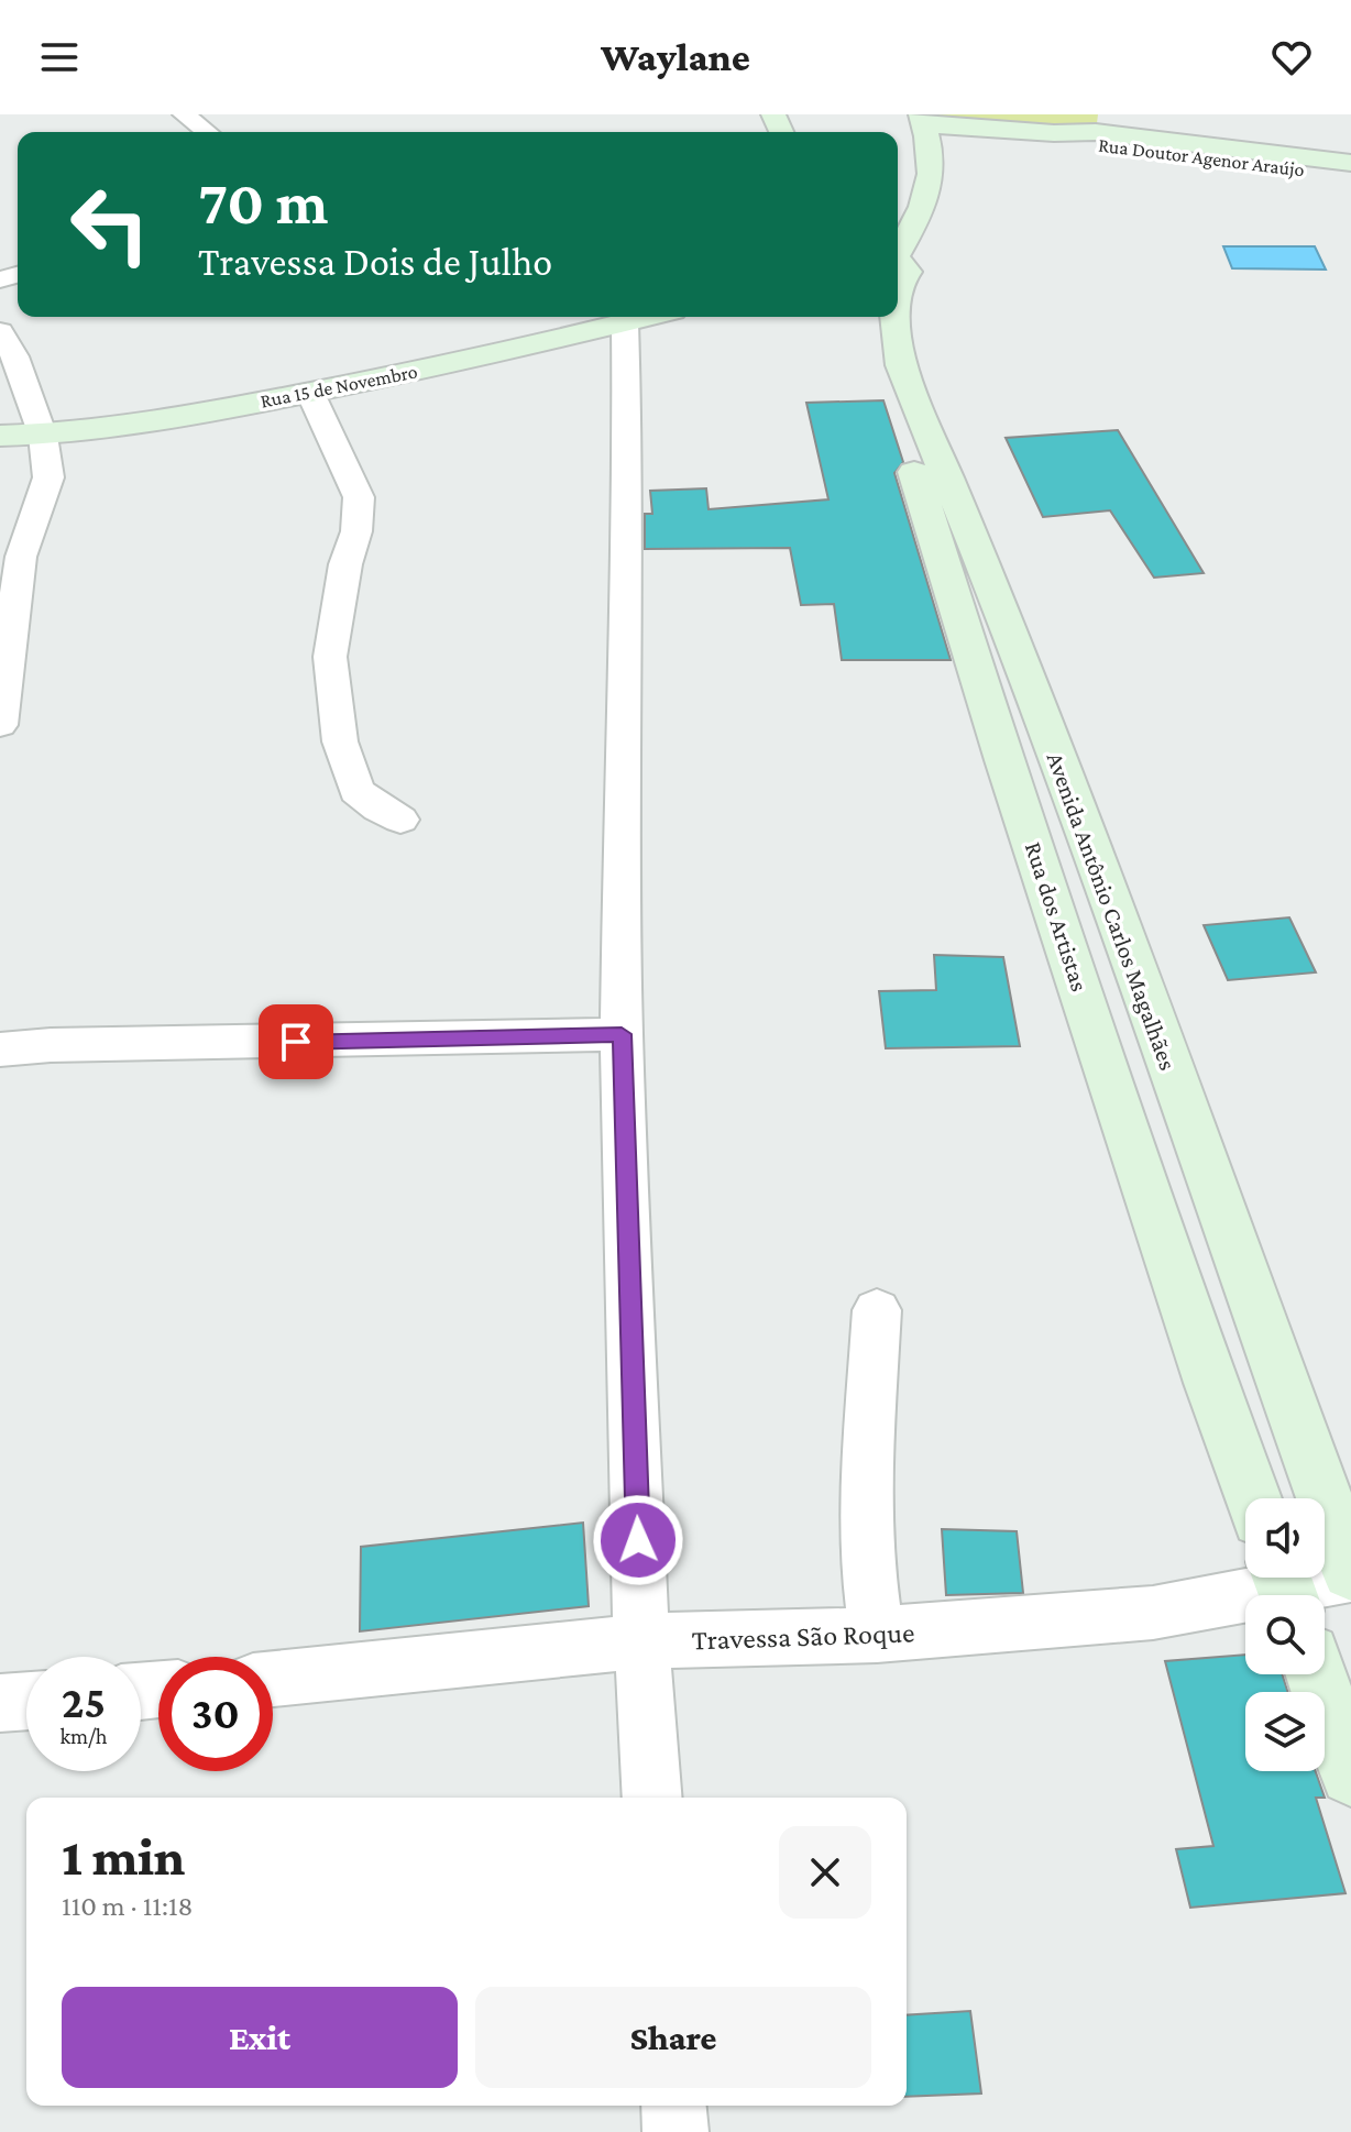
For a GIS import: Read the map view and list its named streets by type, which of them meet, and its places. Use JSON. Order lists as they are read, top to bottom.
{
  "streets": {
    "street": [
      "Rua Doutor Agenor Araújo",
      "Rua 15 de Novembro",
      "Avenida Antônio Carlos Magalhães",
      "Rua dos Artistas",
      "Travessa São Roque"
    ]
  },
  "crossings": [
    ["Avenida Antônio Carlos Magalhães", "Rua dos Artistas"],
    ["Avenida Antônio Carlos Magalhães", "Travessa São Roque"]
  ],
  "page": {
    "header": "Waylane",
    "turn": ["70 m", "Travessa Dois de Julho"],
    "speed": "25 km/h",
    "limit": "30",
    "heading": ["1 min", "110 m · 11:18"],
    "buttons": ["Exit", "Share"]
  }
}
